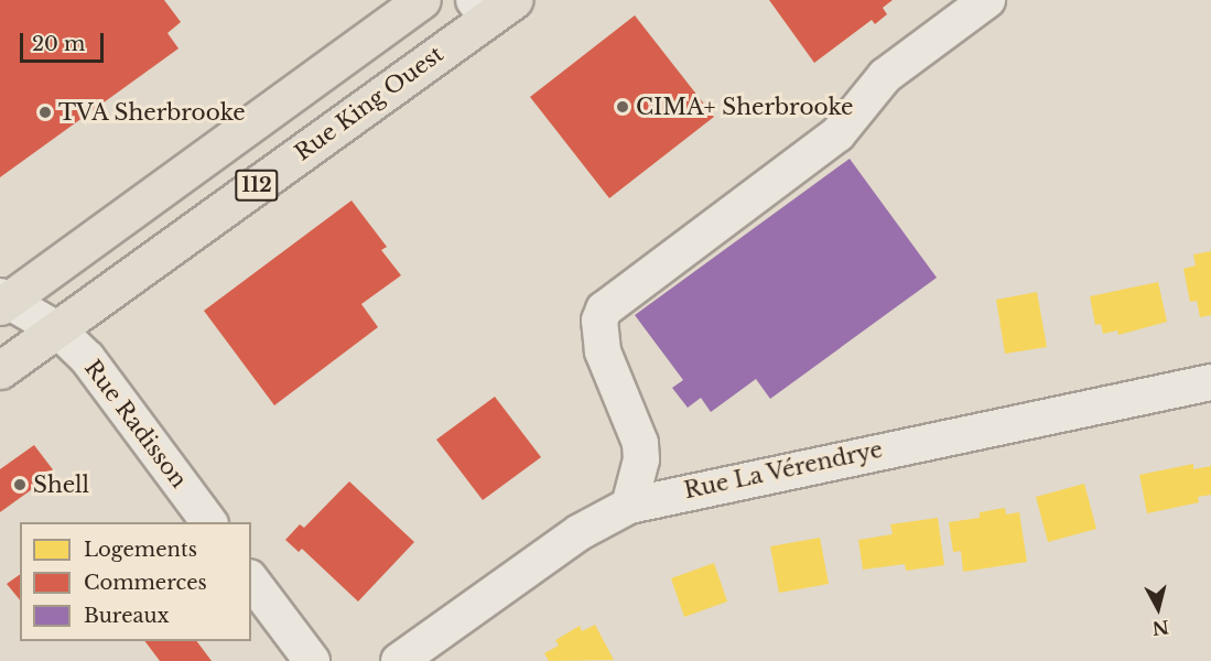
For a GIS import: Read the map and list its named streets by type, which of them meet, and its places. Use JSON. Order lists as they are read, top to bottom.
{
  "streets": {
    "main road": ["Rue King Ouest", "112"],
    "street": ["Rue Radisson", "Rue La Vérendrye"]
  },
  "crossings": [
    ["Rue King Ouest", "Rue Radisson"],
    ["112", "Rue Radisson"]
  ],
  "places": ["CIMA+ Sherbrooke", "TVA Sherbrooke", "Shell"],
  "legend": ["Logements", "Commerces", "Bureaux"],
  "scale_bar": "20 m",
  "north": "bottom"
}
